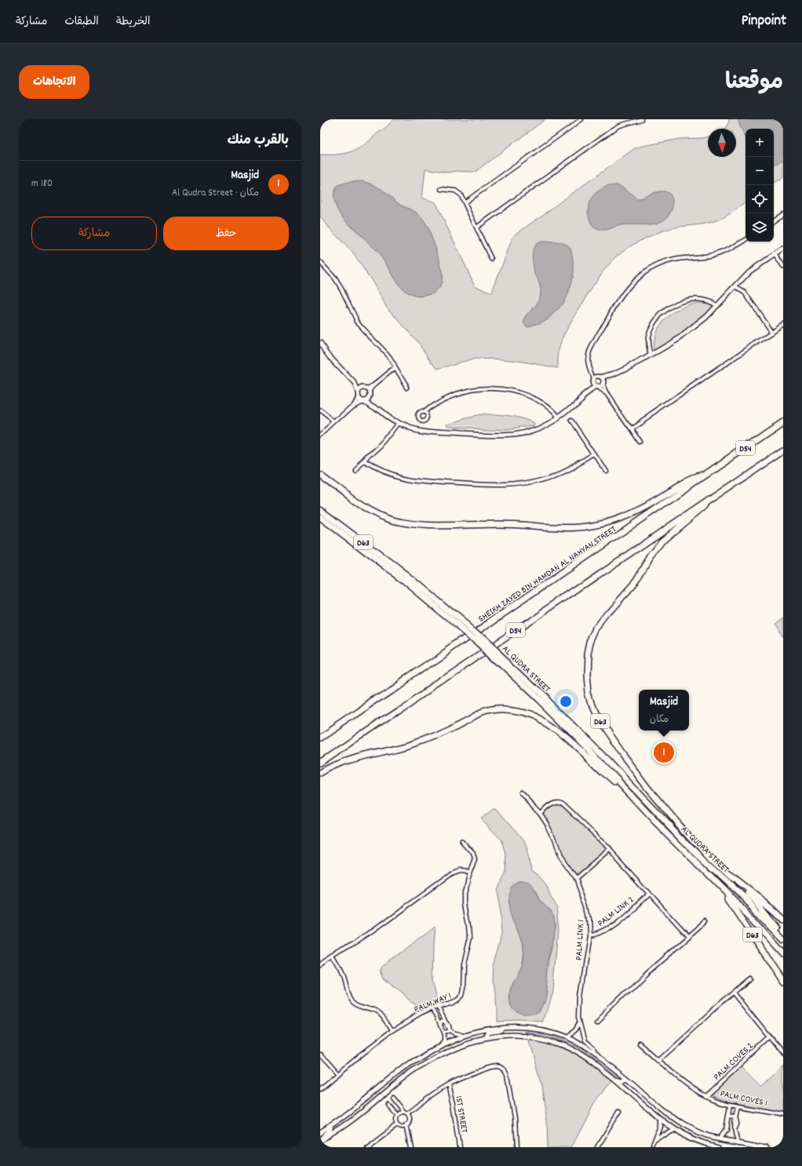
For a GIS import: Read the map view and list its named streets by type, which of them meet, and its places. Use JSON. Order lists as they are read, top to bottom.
{
  "streets": {
    "main road": [
      "D54",
      "D63",
      "SHEIKH ZAYED BIN HAMDAN AL NAHYAN STREET",
      "AL QUDRA STREET"
    ],
    "street": [
      "PALM LINK 2",
      "PALM LINK 1",
      "PALM WAY 1",
      "PALM COVES 2",
      "PALM COVES 1",
      "1ST STREET"
    ]
  },
  "crossings": [
    ["D54", "AL QUDRA STREET"],
    ["PALM LINK 2", "PALM LINK 1"],
    ["PALM COVES 2", "PALM COVES 1"]
  ],
  "north": "bottom",
  "page": {
    "header": "Pinpoint",
    "nav": ["الخريطة", "الطبقات", "مشاركة"],
    "title": "موقعنا",
    "buttons": [
      "الاتجاهات",
      ["حفظ", "مشاركة"]
    ],
    "heading": "بالقرب منك",
    "map_buttons": ["+", "−"],
    "list": [
      {
        "mark": "1",
        "name": "Masjid",
        "note": "مكان · Al Qudra Street",
        "value": "180 m"
      }
    ],
    "popup": ["Masjid", "مكان"],
    "pins": "1"
  }
}
